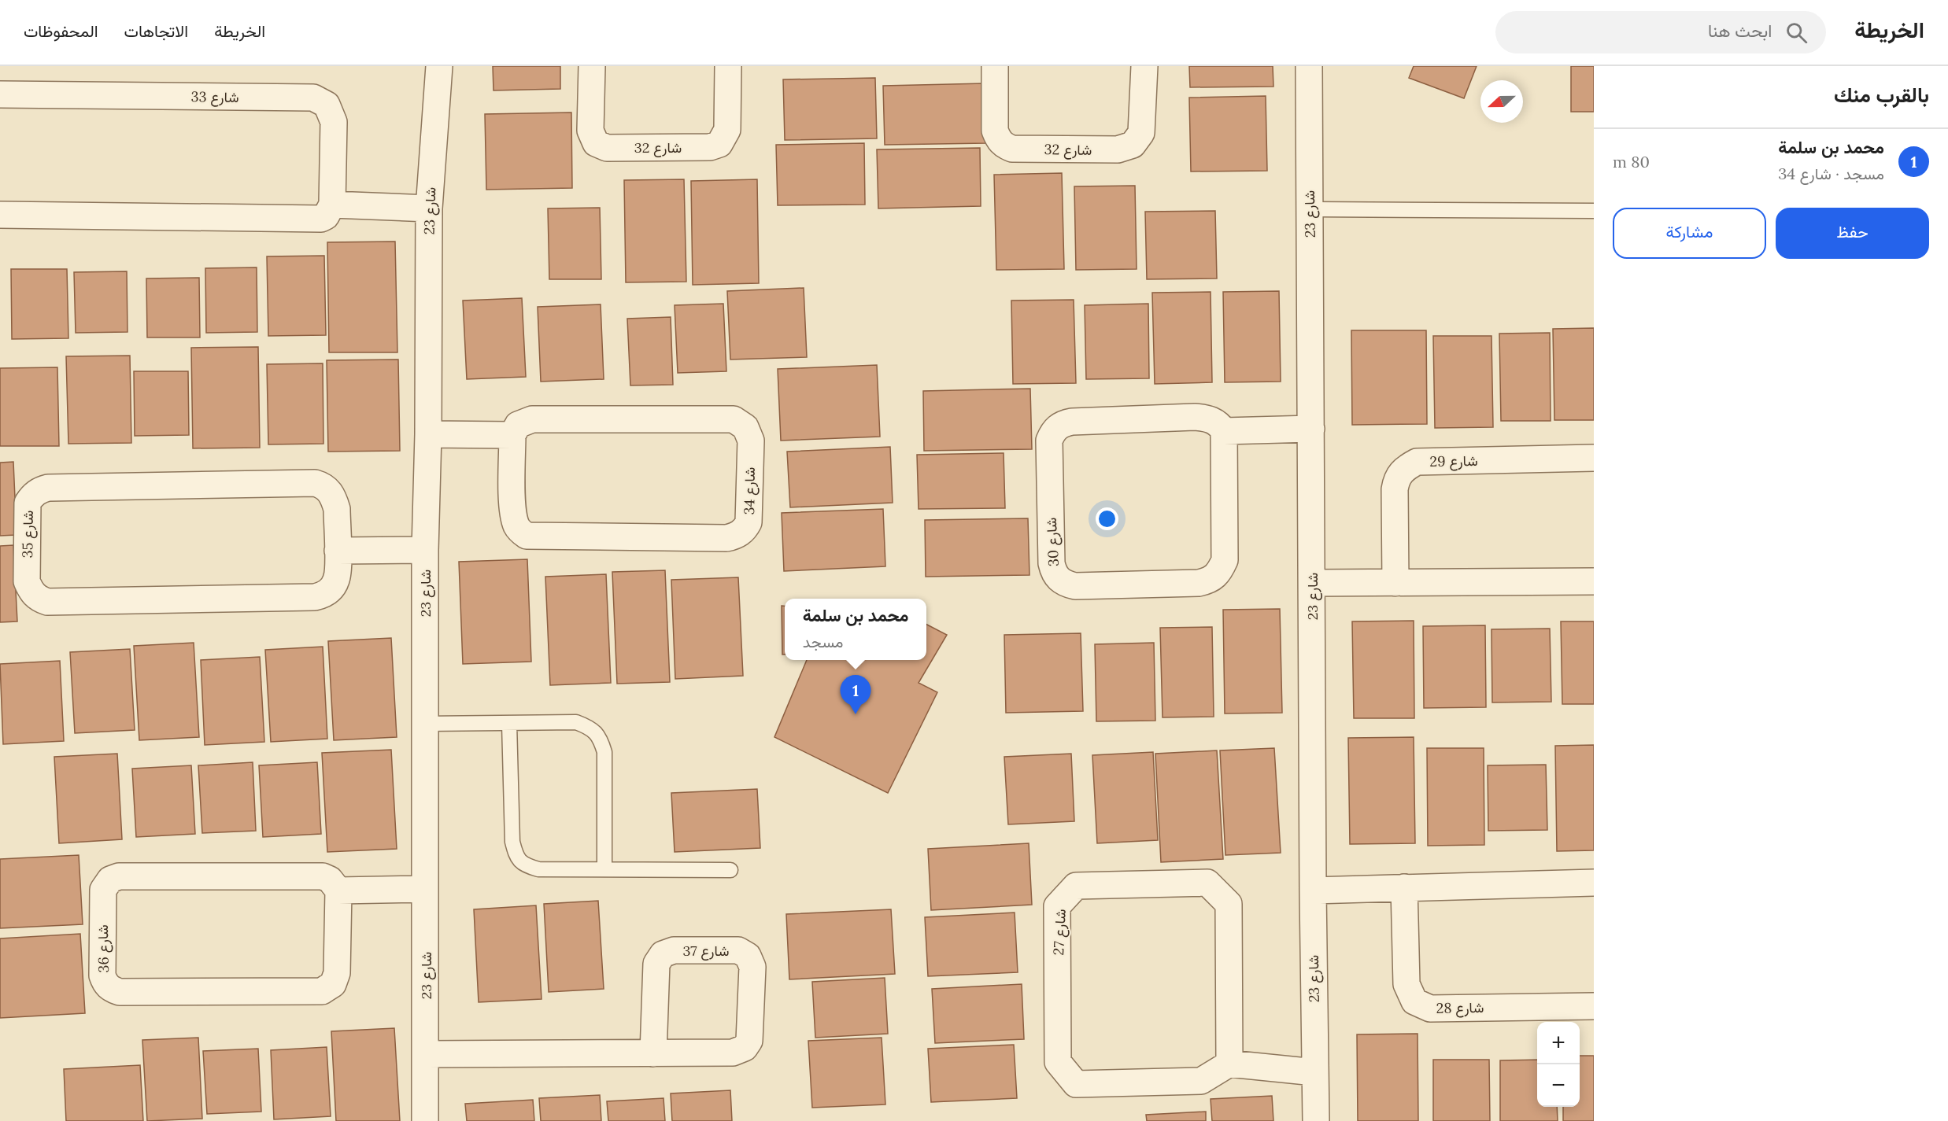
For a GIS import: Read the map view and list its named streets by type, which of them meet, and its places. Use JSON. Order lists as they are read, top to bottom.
{
  "streets": {
    "street": [
      "شارع 33",
      "شارع 32",
      "شارع 23",
      "شارع 29",
      "شارع 34",
      "شارع 35",
      "شارع 30",
      "شارع 27",
      "شارع 36",
      "شارع 37",
      "شارع 28"
    ]
  },
  "crossings": [
    ["شارع 23", "شارع 37"]
  ],
  "north": "left",
  "page": {
    "header": "الخريطة",
    "search": "ابحث هنا",
    "nav": ["الخريطة", "الاتجاهات", "المحفوظات"],
    "heading": "بالقرب منك",
    "list": [
      {
        "mark": "1",
        "name": "محمد بن سلمة",
        "note": "مسجد · شارع 34",
        "value": "80 m"
      }
    ],
    "buttons": ["حفظ", "مشاركة"],
    "popup": ["محمد بن سلمة", "مسجد"],
    "pins": "1",
    "map_buttons": ["+", "−"]
  }
}
